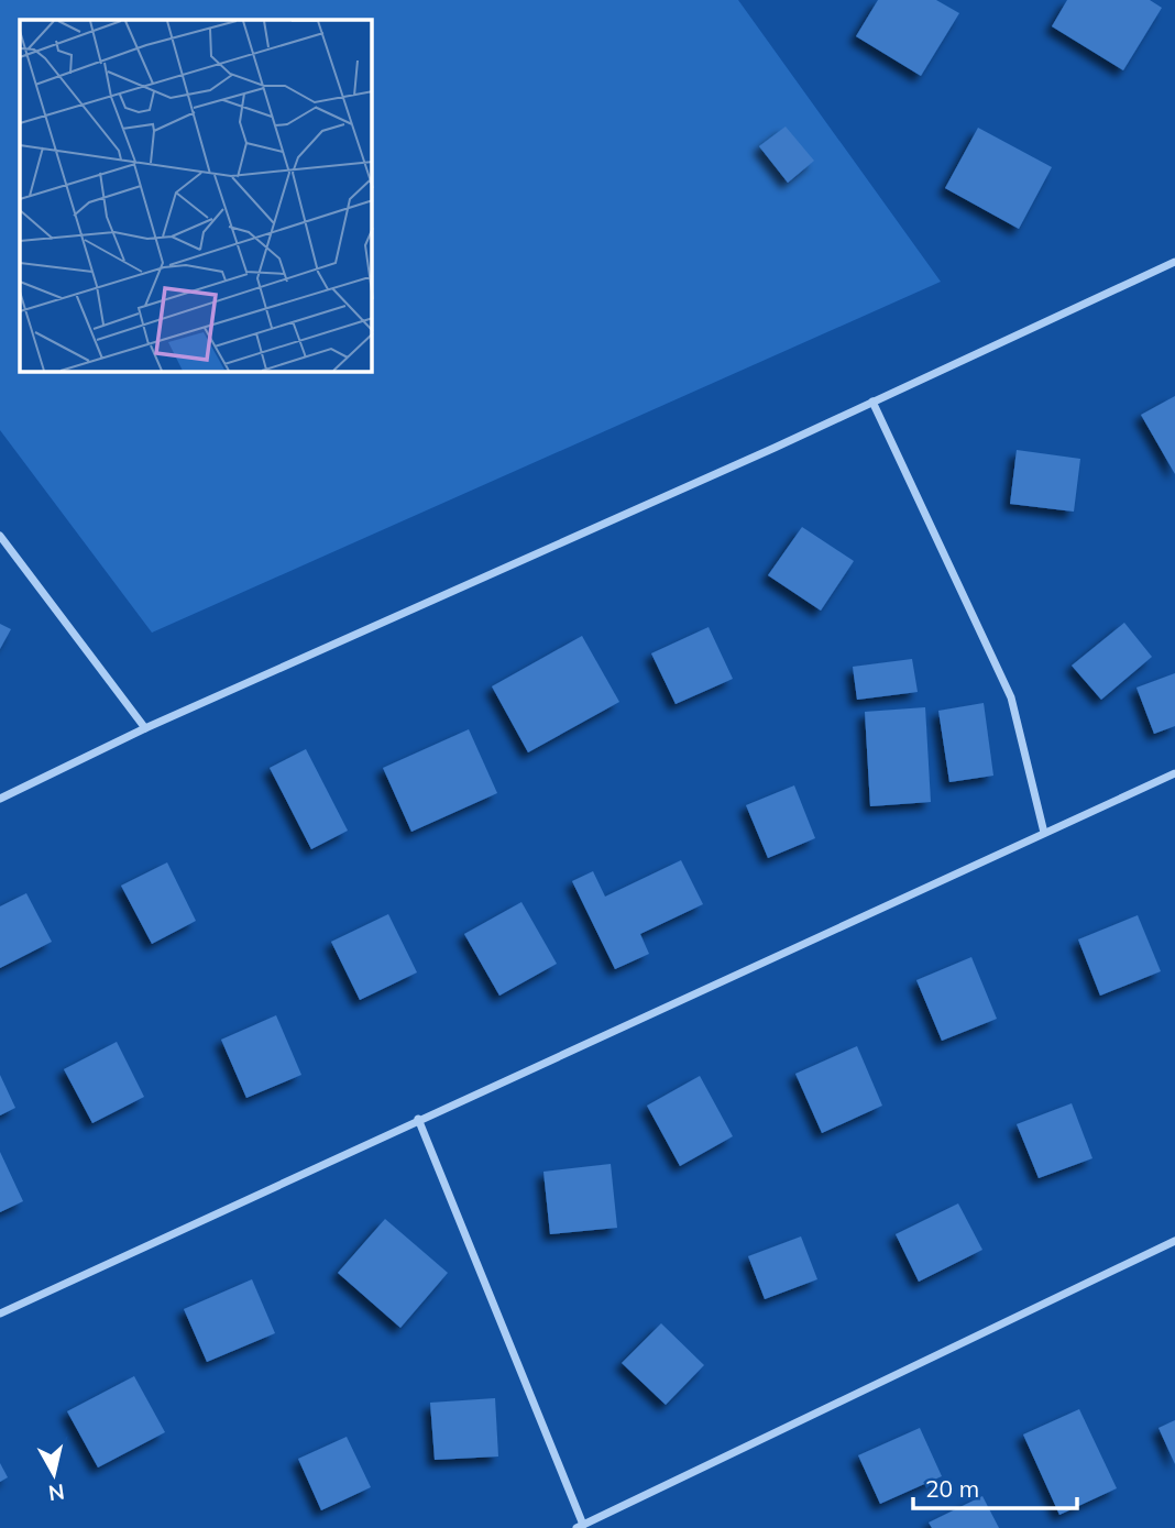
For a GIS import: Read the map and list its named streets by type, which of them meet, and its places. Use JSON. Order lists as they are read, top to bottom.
{
  "scale_bar": "20 m",
  "north": "bottom"
}
